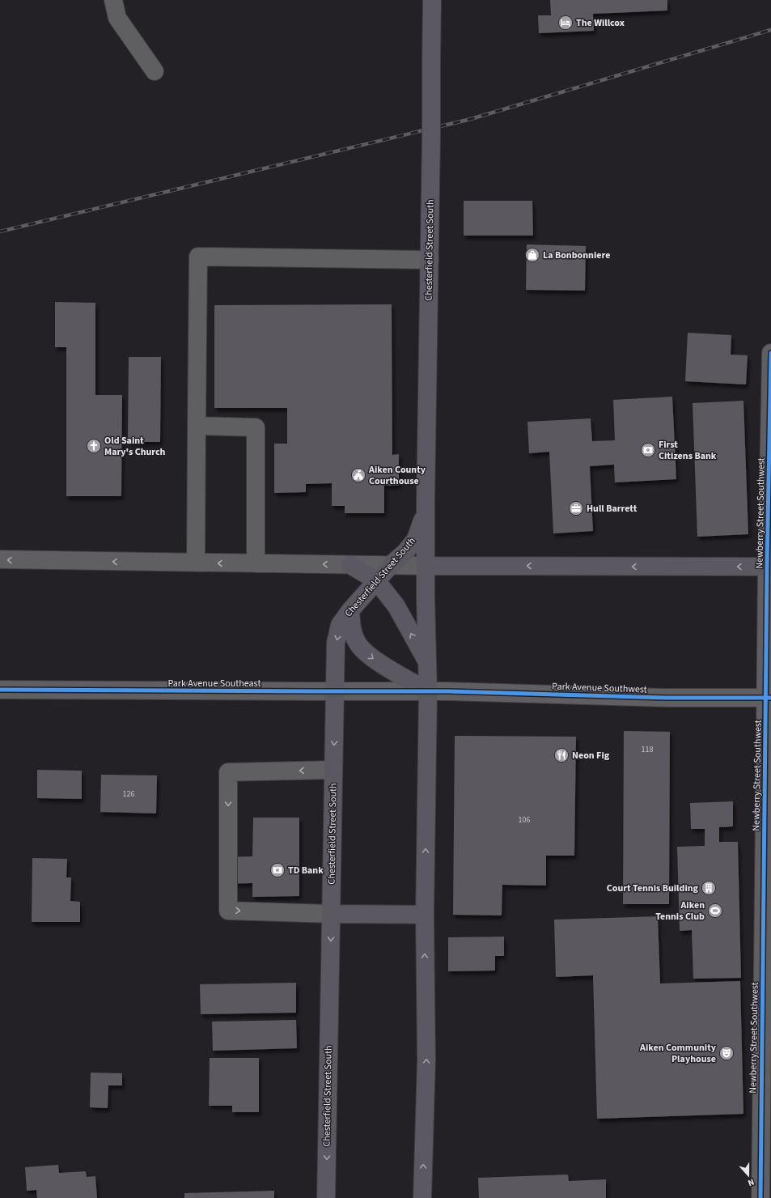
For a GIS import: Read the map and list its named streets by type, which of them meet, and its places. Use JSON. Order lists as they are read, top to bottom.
{
  "streets": {
    "main road": ["Chesterfield Street South"],
    "street": ["Newberry Street Southwest", "Park Avenue Southeast", "Park Avenue Southwest"]
  },
  "crossings": [
    ["Chesterfield Street South", "Park Avenue Southeast"],
    ["Chesterfield Street South", "Park Avenue Southwest"],
    ["Newberry Street Southwest", "Park Avenue Southwest"],
    ["Park Avenue Southeast", "Park Avenue Southwest"]
  ],
  "places": {
    "hotel": ["The Willcox"],
    "shop": ["La Bonbonniere"],
    "church": ["Old Saint Mary's Church"],
    "bank": ["First Citizens Bank", "TD Bank"],
    "public building": ["Aiken County Courthouse"],
    "office": ["Hull Barrett"],
    "restaurant": ["Neon Fig"],
    "building": ["Court Tennis Building"],
    "sports": ["Aiken Tennis Club"],
    "theatre": ["Aiken Community Playhouse"]
  },
  "house_numbers": ["118", "126", "106"],
  "north": "bottom"
}
